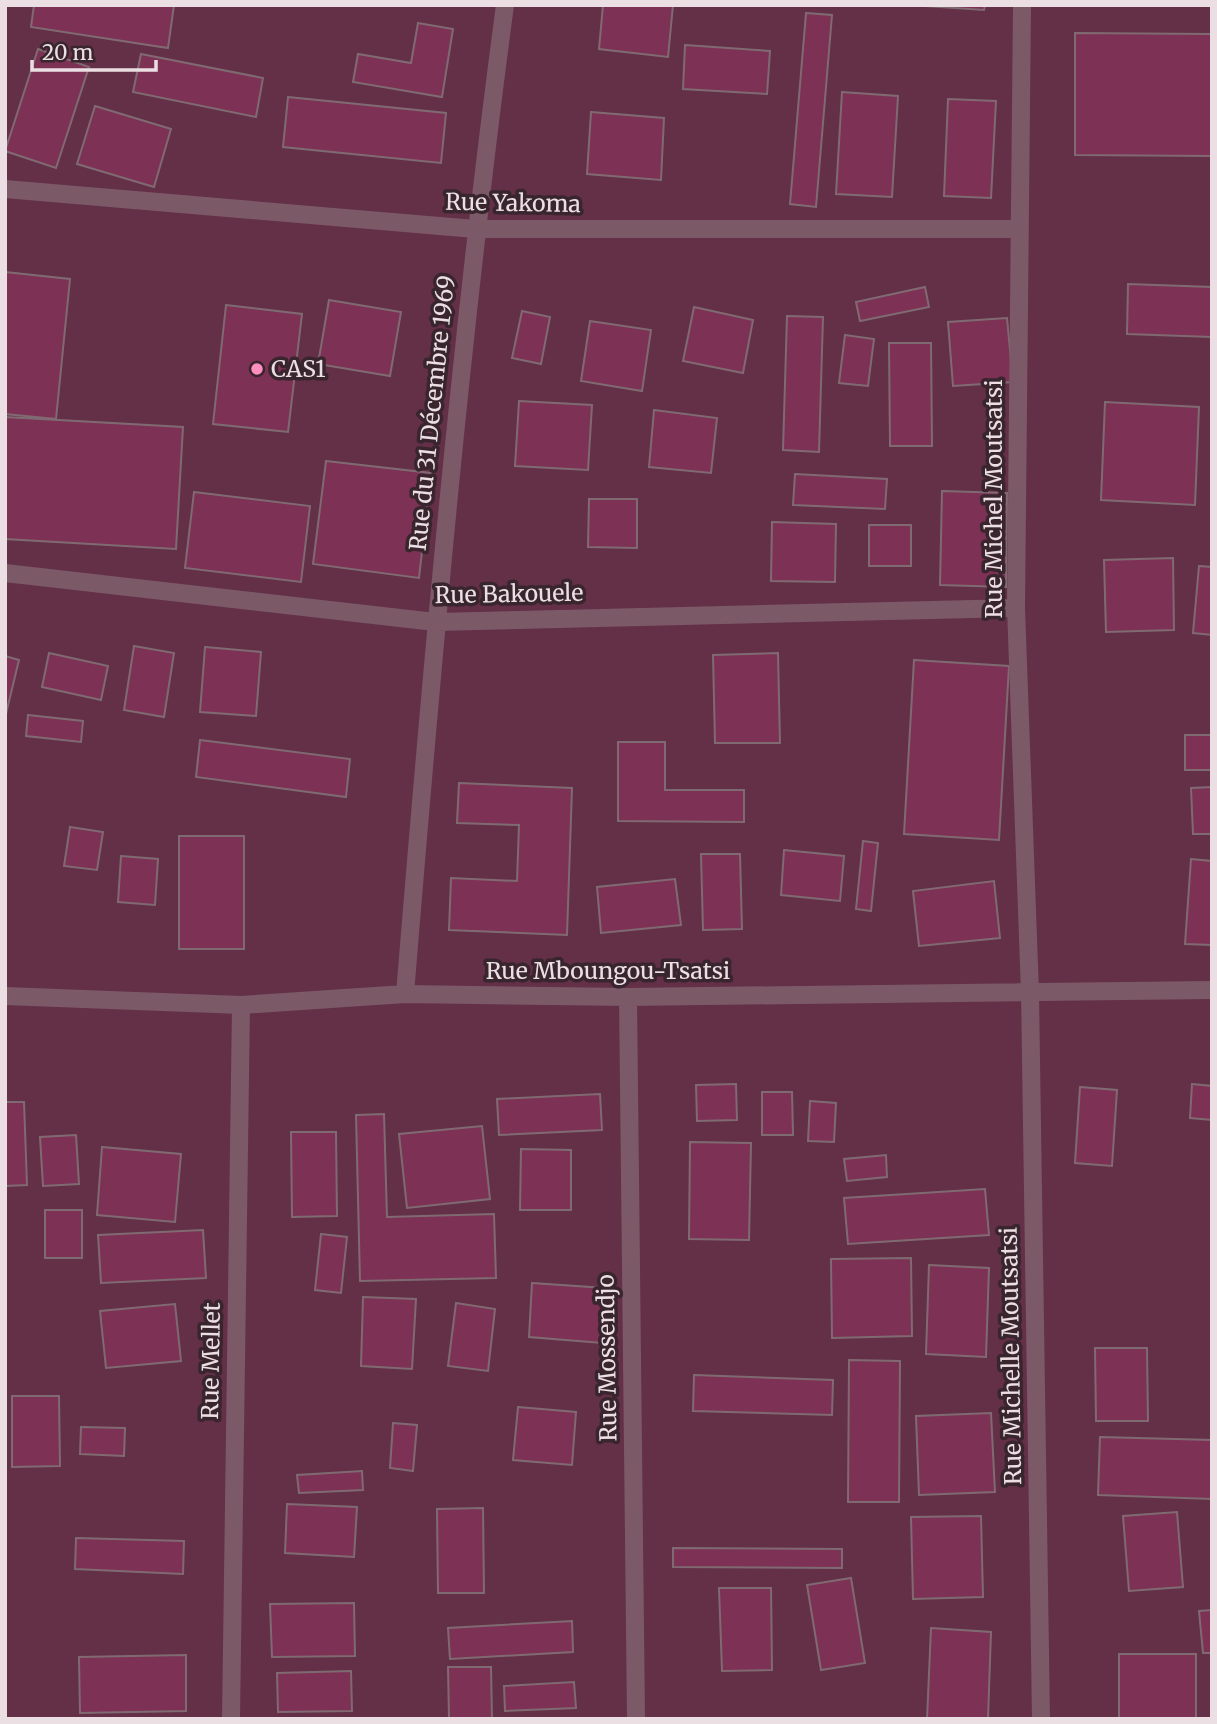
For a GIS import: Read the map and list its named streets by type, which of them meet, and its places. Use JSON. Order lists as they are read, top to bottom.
{
  "streets": {
    "street": [
      "Rue Yakoma",
      "Rue du 31 Décembre 1969",
      "Rue Michel Moutsatsi",
      "Rue Bakouele",
      "Rue Mboungou-Tsatsi",
      "Rue Michelle Moutsatsi",
      "Rue Mossendjo",
      "Rue Mellet"
    ]
  },
  "crossings": [
    ["Rue Yakoma", "Rue du 31 Décembre 1969"],
    ["Rue Yakoma", "Rue Michel Moutsatsi"],
    ["Rue du 31 Décembre 1969", "Rue Bakouele"],
    ["Rue du 31 Décembre 1969", "Rue Mboungou-Tsatsi"],
    ["Rue Michel Moutsatsi", "Rue Bakouele"],
    ["Rue Michel Moutsatsi", "Rue Mboungou-Tsatsi"],
    ["Rue Michel Moutsatsi", "Rue Michelle Moutsatsi"],
    ["Rue Mboungou-Tsatsi", "Rue Michelle Moutsatsi"],
    ["Rue Mboungou-Tsatsi", "Rue Mossendjo"],
    ["Rue Mboungou-Tsatsi", "Rue Mellet"]
  ],
  "places": ["CAS1"],
  "scale_bar": "20 m"
}
